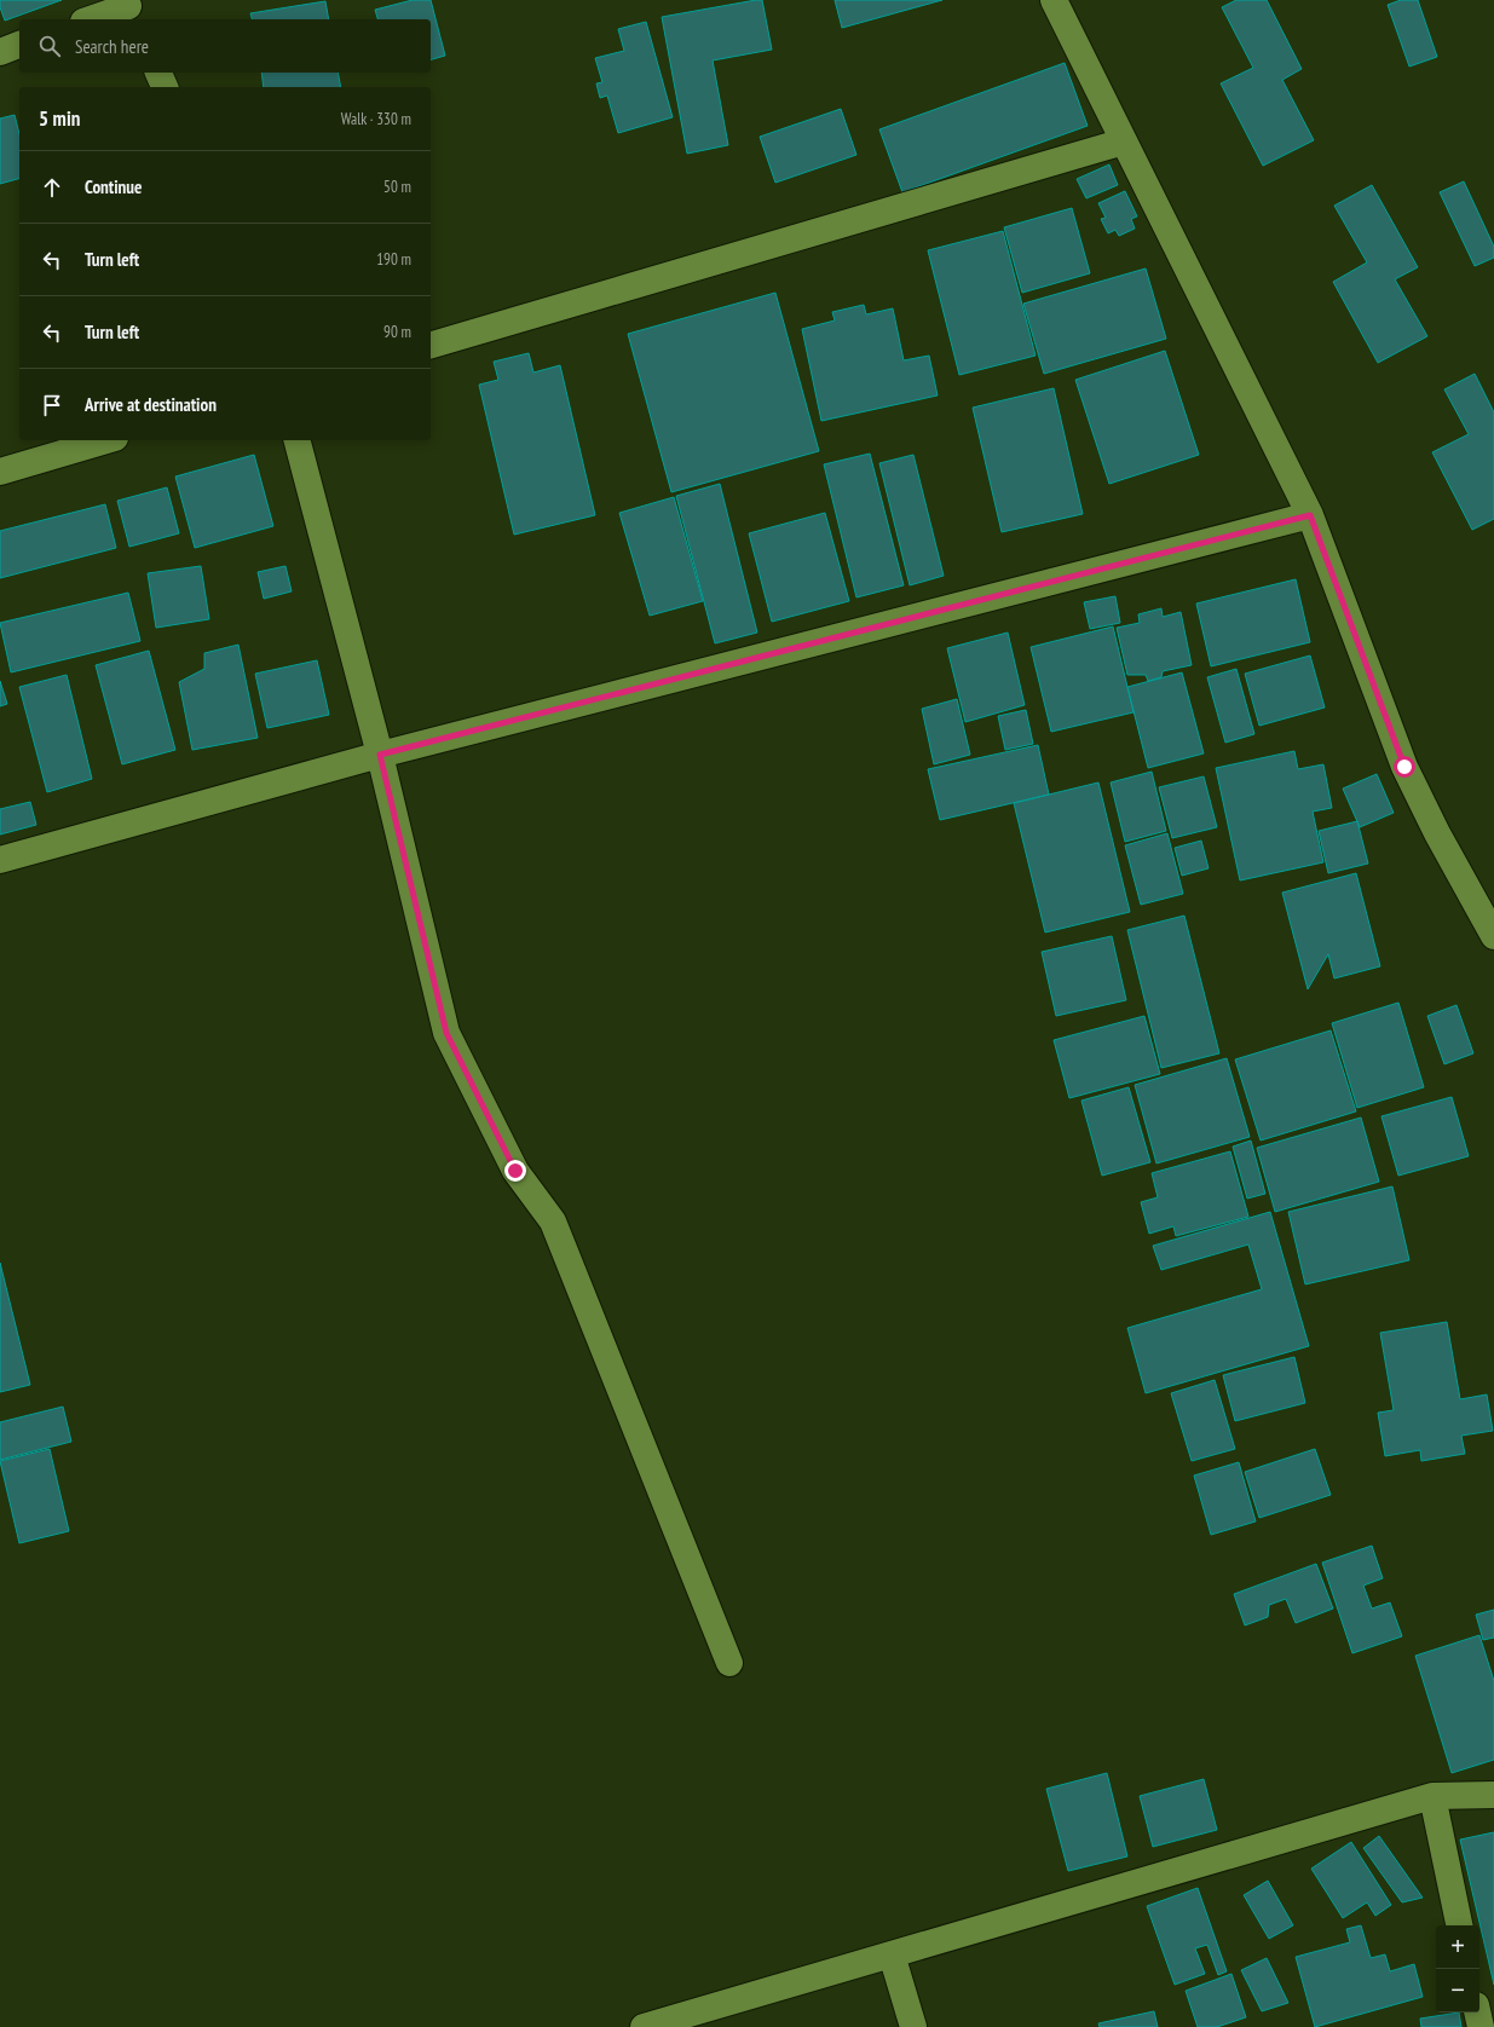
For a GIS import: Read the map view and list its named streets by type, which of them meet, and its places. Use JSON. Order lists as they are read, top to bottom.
{
  "page": {
    "search": "Search here",
    "heading": ["5 min", "Walk · 330 m"],
    "list": [
      ["Continue", "50 m"],
      ["Turn left", "190 m"],
      ["Turn left", "90 m"],
      "Arrive at destination"
    ],
    "map_buttons": ["+", "−"]
  }
}
